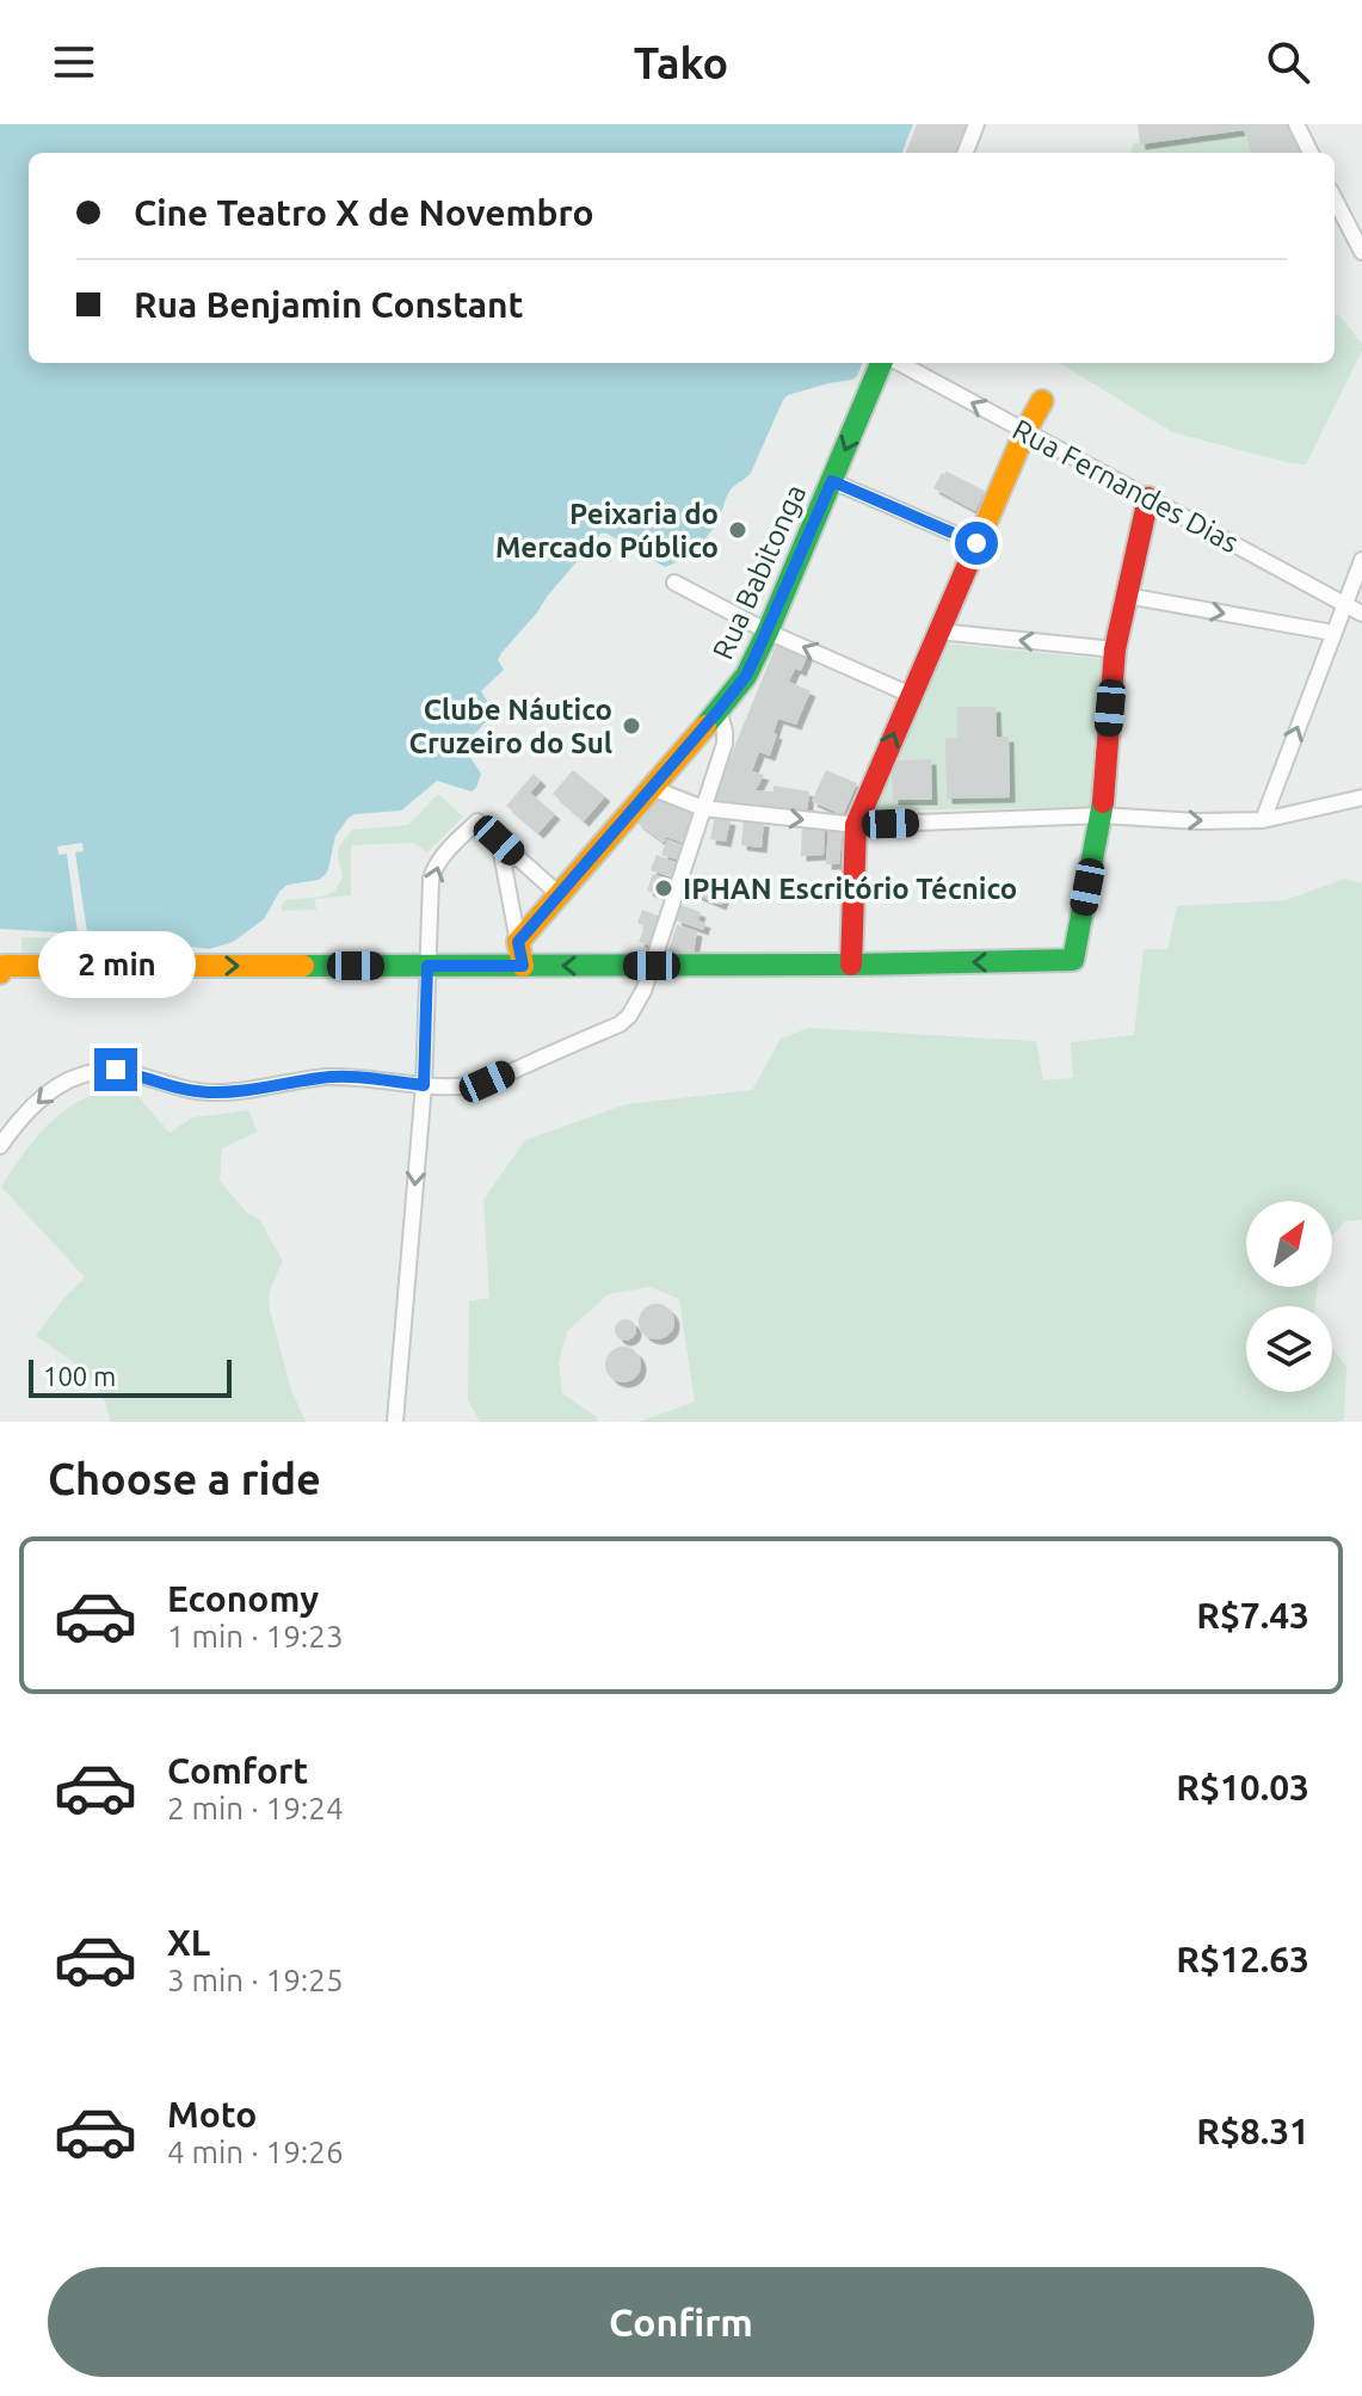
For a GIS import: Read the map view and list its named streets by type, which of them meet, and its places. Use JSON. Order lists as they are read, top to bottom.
{
  "streets": {
    "street": ["Rua Fernandes Dias", "Rua Babitonga"]
  },
  "places": ["Peixaria do Mercado Público", "Clube Náutico Cruzeiro do Sul", "IPHAN Escritório Técnico"],
  "scale_bar": "100 m",
  "north": "top right",
  "page": {
    "header": "Tako",
    "banner": ["Cine Teatro X de Novembro", "Rua Benjamin Constant"],
    "bubble": "2 min",
    "scale": "100 m",
    "heading": "Choose a ride",
    "list": [
      {
        "name": "Economy",
        "note": "1 min · 19:23",
        "value": "R$7.43"
      },
      {
        "name": "Comfort",
        "note": "2 min · 19:24",
        "value": "R$10.03"
      },
      {
        "name": "XL",
        "note": "3 min · 19:25",
        "value": "R$12.63"
      },
      {
        "name": "Moto",
        "note": "4 min · 19:26",
        "value": "R$8.31"
      }
    ],
    "buttons": "Confirm"
  }
}
